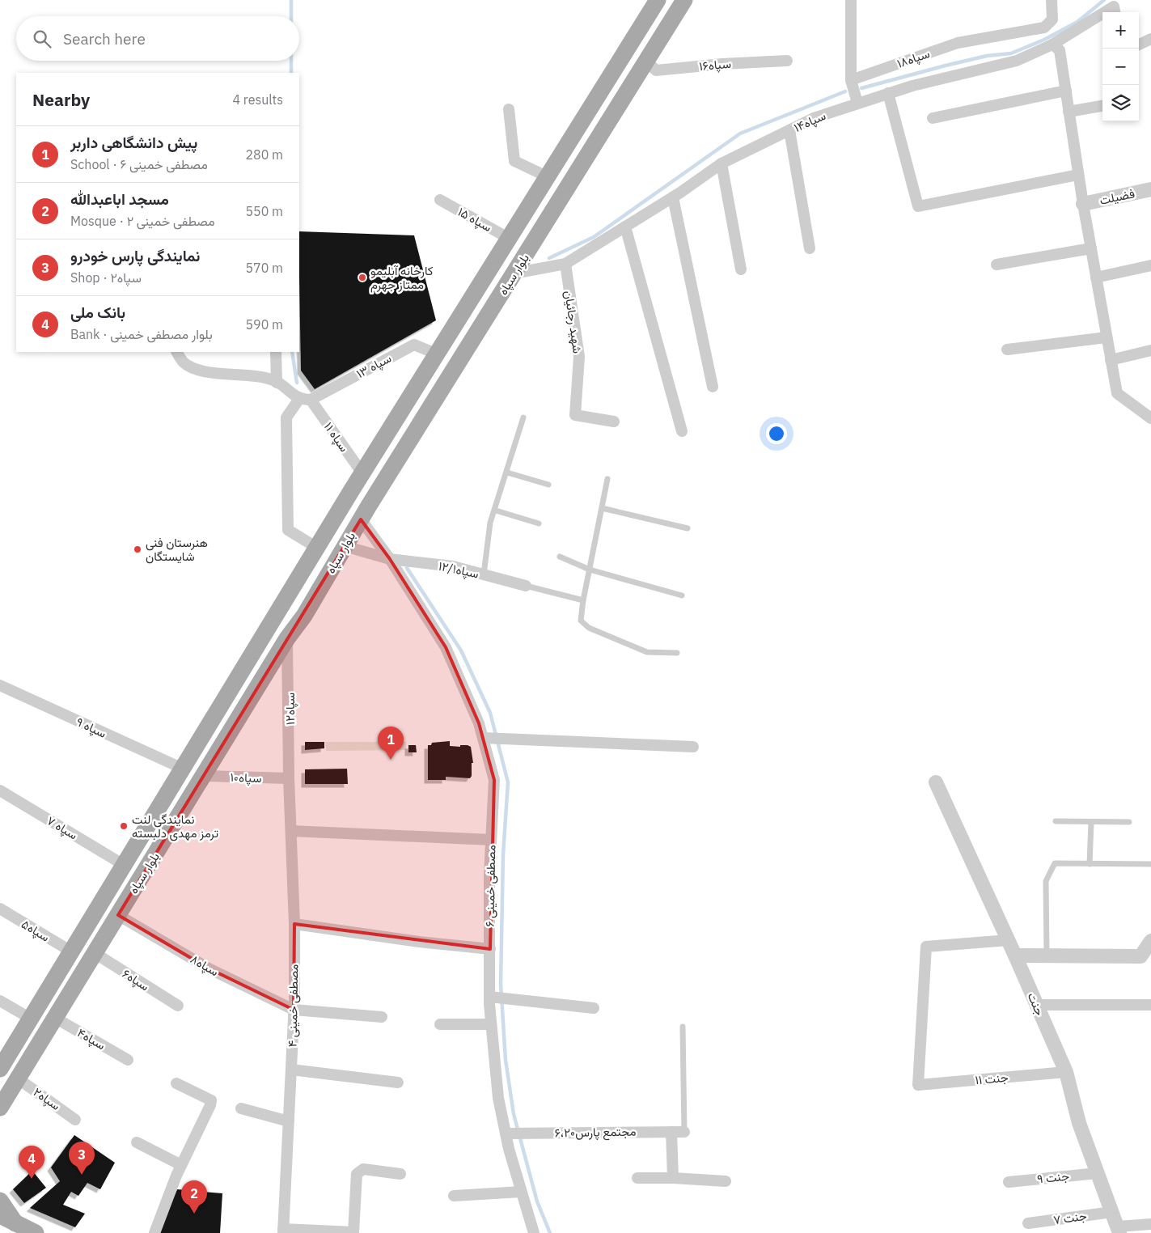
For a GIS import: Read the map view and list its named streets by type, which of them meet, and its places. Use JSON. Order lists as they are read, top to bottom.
{
  "streets": {
    "main road": ["بلوار سپاه"],
    "street": [
      "سپاه۱۸",
      "سپاه۱۶",
      "سپاه۱۴",
      "فضیلت",
      "سپاه ۱۵",
      "شهید رجائیان",
      "سپاه ۱۳",
      "سپاه ۱۱",
      "سپاه۱۲/۱",
      "سپاه۱۲",
      "سپاه ۹",
      "سپاه۱۰",
      "سپاه ۷",
      "مصطفی خمینی ۶",
      "سپاه۵",
      "سپاه۸",
      "سپاه۶",
      "جنت",
      "مصطفی خمینی ۴",
      "سپاه۴",
      "جنت ۱۱",
      "سپاه۲",
      "۶،مجتمع پارس۲۰",
      "جنت ۹",
      "جنت ۷"
    ]
  },
  "crossings": [
    ["سپاه۱۶", "بلوار سپاه"],
    ["سپاه۱۴", "بلوار سپاه"],
    ["سپاه۱۴", "شهید رجائیان"],
    ["سپاه ۱۵", "بلوار سپاه"],
    ["بلوار سپاه", "سپاه ۱۳"],
    ["بلوار سپاه", "سپاه ۱۱"],
    ["بلوار سپاه", "سپاه۱۲/۱"],
    ["بلوار سپاه", "سپاه۱۲"],
    ["بلوار سپاه", "سپاه ۹"],
    ["بلوار سپاه", "سپاه۱۰"],
    ["بلوار سپاه", "سپاه ۷"],
    ["بلوار سپاه", "سپاه۵"],
    ["بلوار سپاه", "سپاه۸"],
    ["بلوار سپاه", "سپاه۶"],
    ["بلوار سپاه", "سپاه۴"],
    ["بلوار سپاه", "سپاه۲"],
    ["سپاه ۱۳", "سپاه ۱۱"],
    ["سپاه۱۲/۱", "مصطفی خمینی ۶"],
    ["سپاه۱۲", "سپاه۱۰"],
    ["سپاه۱۲", "مصطفی خمینی ۴"],
    ["سپاه۱۰", "مصطفی خمینی ۴"],
    ["مصطفی خمینی ۶", "۶،مجتمع پارس۲۰"],
    ["سپاه۸", "مصطفی خمینی ۴"],
    ["جنت", "جنت ۱۱"],
    ["جنت", "جنت ۹"],
    ["جنت", "جنت ۷"]
  ],
  "places": ["کارخانه آبلیمو ممتاز جهرم", "هنرستان فنی شایستگان", "نمایندگی لنت ترمز مهدی دلبسته"],
  "page": {
    "map_buttons": ["+", "−"],
    "search": "Search here",
    "heading": ["Nearby", "4 results"],
    "list": [
      {
        "mark": "1",
        "name": "پیش دانشگاهی داربر",
        "note": "School · مصطفی خمینی ۶",
        "value": "280 m"
      },
      {
        "mark": "2",
        "name": "مسجد اباعبدالله",
        "note": "Mosque · مصطفی خمینی ۲",
        "value": "550 m"
      },
      {
        "mark": "3",
        "name": "نمایندگی پارس خودرو",
        "note": "Shop · سپاه۲",
        "value": "570 m"
      },
      {
        "mark": "4",
        "name": "بانک ملی",
        "note": "Bank · بلوار مصطفی خمینی",
        "value": "590 m"
      }
    ],
    "pins": [
      "1",
      "3",
      "4",
      "2"
    ]
  }
}
